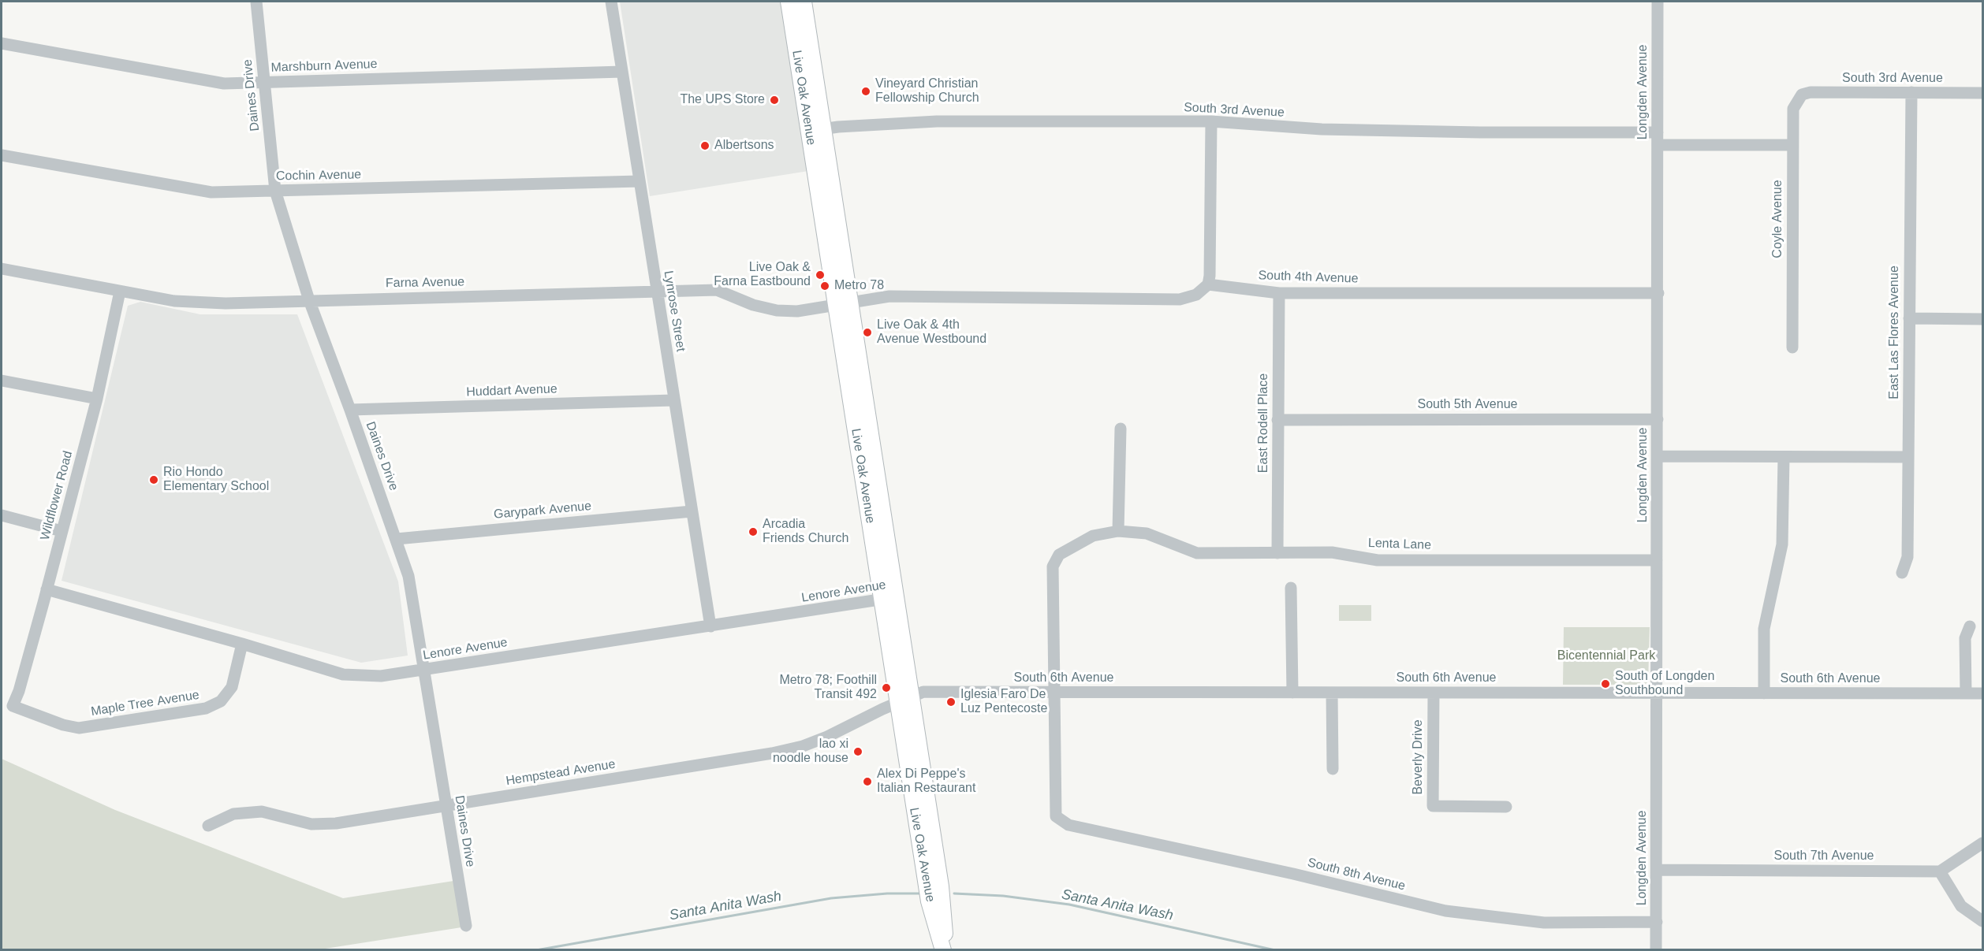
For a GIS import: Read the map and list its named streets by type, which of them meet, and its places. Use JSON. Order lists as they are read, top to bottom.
{
  "streets": {
    "main road": ["Live Oak Avenue"],
    "street": [
      "Marshburn Avenue",
      "South 3rd Avenue",
      "Longden Avenue",
      "Daines Drive",
      "Cochin Avenue",
      "Coyle Avenue",
      "South 4th Avenue",
      "Farna Avenue",
      "Lynrose Street",
      "East Las Flores Avenue",
      "Huddart Avenue",
      "South 5th Avenue",
      "East Rodell Place",
      "Wildflower Road",
      "Garypark Avenue",
      "Lenta Lane",
      "Lenore Avenue",
      "South 6th Avenue",
      "Maple Tree Avenue",
      "Beverly Drive",
      "Hempstead Avenue",
      "South 7th Avenue",
      "South 8th Avenue"
    ]
  },
  "crossings": [
    ["Marshburn Avenue", "Daines Drive"],
    ["Marshburn Avenue", "Lynrose Street"],
    ["South 3rd Avenue", "Longden Avenue"],
    ["South 3rd Avenue", "Live Oak Avenue"],
    ["South 3rd Avenue", "Coyle Avenue"],
    ["South 3rd Avenue", "East Las Flores Avenue"],
    ["Longden Avenue", "South 4th Avenue"],
    ["Longden Avenue", "South 5th Avenue"],
    ["Longden Avenue", "Lenta Lane"],
    ["Longden Avenue", "South 6th Avenue"],
    ["Longden Avenue", "South 7th Avenue"],
    ["Longden Avenue", "South 8th Avenue"],
    ["Daines Drive", "Cochin Avenue"],
    ["Daines Drive", "Farna Avenue"],
    ["Daines Drive", "Huddart Avenue"],
    ["Daines Drive", "Garypark Avenue"],
    ["Daines Drive", "Lenore Avenue"],
    ["Daines Drive", "Hempstead Avenue"],
    ["Live Oak Avenue", "Farna Avenue"],
    ["Live Oak Avenue", "Lenore Avenue"],
    ["Live Oak Avenue", "South 6th Avenue"],
    ["Live Oak Avenue", "Hempstead Avenue"],
    ["Cochin Avenue", "Lynrose Street"],
    ["South 4th Avenue", "East Rodell Place"],
    ["Farna Avenue", "Lynrose Street"],
    ["Farna Avenue", "Wildflower Road"],
    ["Lynrose Street", "Huddart Avenue"],
    ["Lynrose Street", "Garypark Avenue"],
    ["Lynrose Street", "Lenore Avenue"],
    ["South 5th Avenue", "East Rodell Place"],
    ["East Rodell Place", "Lenta Lane"],
    ["Wildflower Road", "Lenore Avenue"],
    ["Wildflower Road", "Maple Tree Avenue"],
    ["Lenta Lane", "South 6th Avenue"],
    ["Lenta Lane", "South 8th Avenue"],
    ["Lenore Avenue", "Maple Tree Avenue"],
    ["South 6th Avenue", "Beverly Drive"],
    ["South 6th Avenue", "Hempstead Avenue"]
  ],
  "water": ["Santa Anita Wash"],
  "parks": ["Bicentennial Park"],
  "places": [
    "Vineyard Christian Fellowship Church",
    "The UPS Store",
    "Albertsons",
    "Live Oak & Farna Eastbound",
    "Metro 78",
    "Live Oak & 4th Avenue Westbound",
    "Rio Hondo Elementary School",
    "Arcadia Friends Church",
    "South of Longden Southbound",
    "Metro 78; Foothill Transit 492",
    "Iglesia Faro De Luz Pentecoste",
    "lao xi noodle house",
    "Alex Di Peppe's Italian Restaurant"
  ]
}
